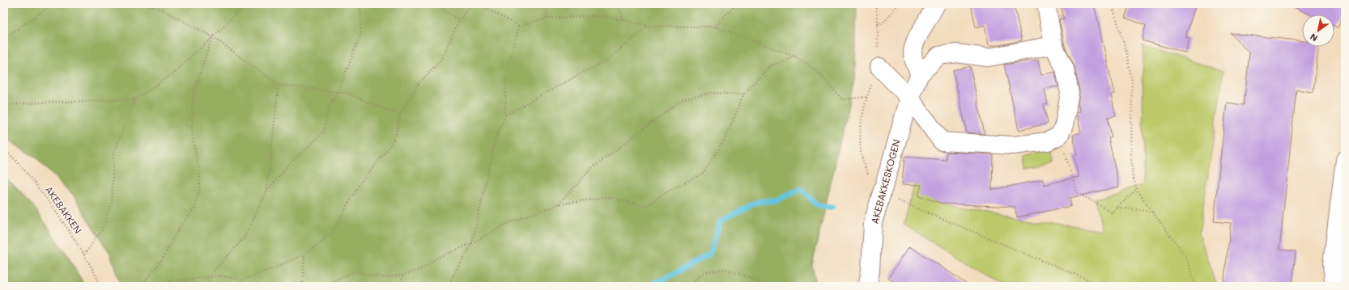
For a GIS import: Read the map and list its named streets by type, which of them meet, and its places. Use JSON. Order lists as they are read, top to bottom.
{
  "streets": {
    "street": ["AKEBAKKESKOGEN"],
    "path": ["AKEBAKKEN"]
  },
  "north": "bottom left"
}
